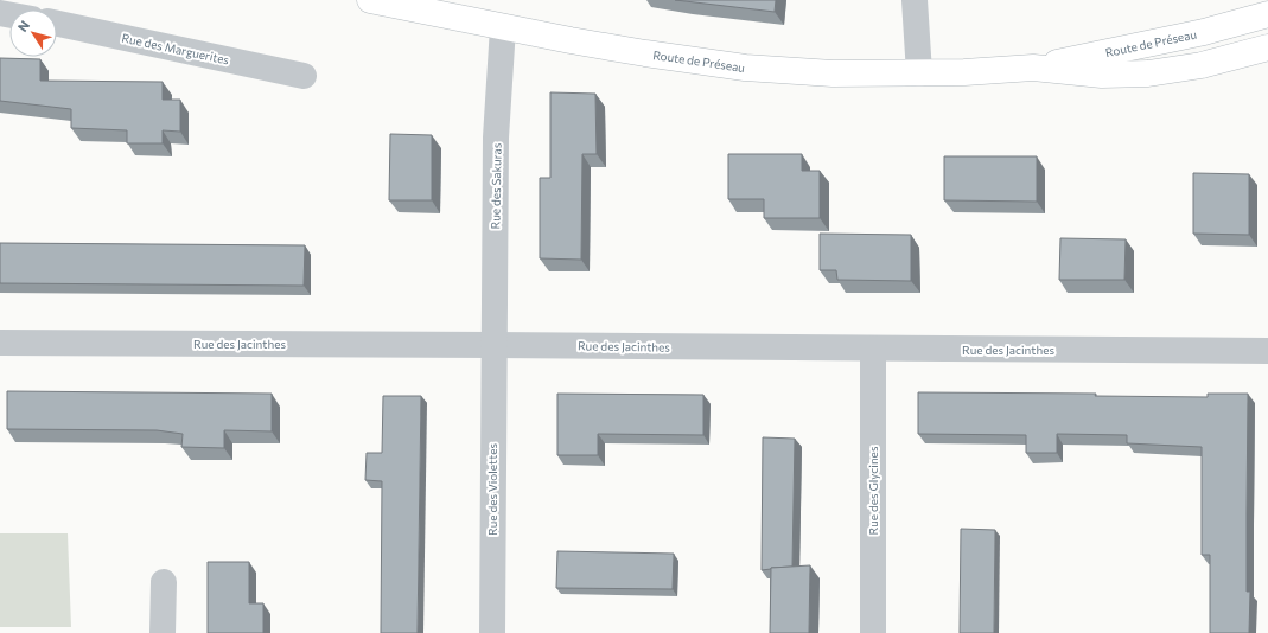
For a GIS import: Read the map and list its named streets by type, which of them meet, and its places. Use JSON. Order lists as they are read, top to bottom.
{
  "streets": {
    "main road": ["Route de Préseau"],
    "street": [
      "Rue des Marguerites",
      "Rue des Sakuras",
      "Rue des Jacinthes",
      "Rue des Violettes",
      "Rue des Glycines"
    ]
  },
  "crossings": [
    ["Route de Préseau", "Rue des Sakuras"],
    ["Rue des Sakuras", "Rue des Jacinthes"],
    ["Rue des Sakuras", "Rue des Violettes"],
    ["Rue des Jacinthes", "Rue des Violettes"],
    ["Rue des Jacinthes", "Rue des Glycines"]
  ],
  "north": "top left"
}
